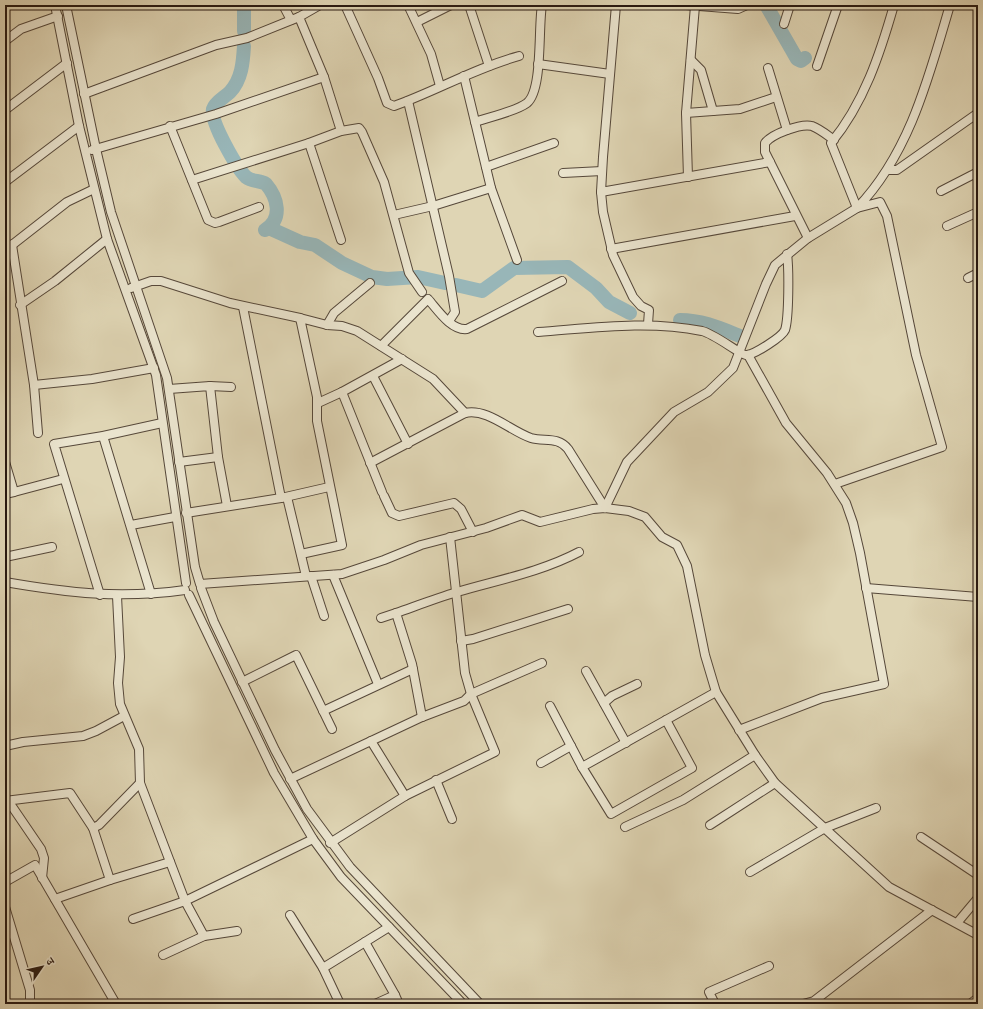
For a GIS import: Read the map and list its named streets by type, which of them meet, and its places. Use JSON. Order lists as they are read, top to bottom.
{
  "north": "top right"
}
